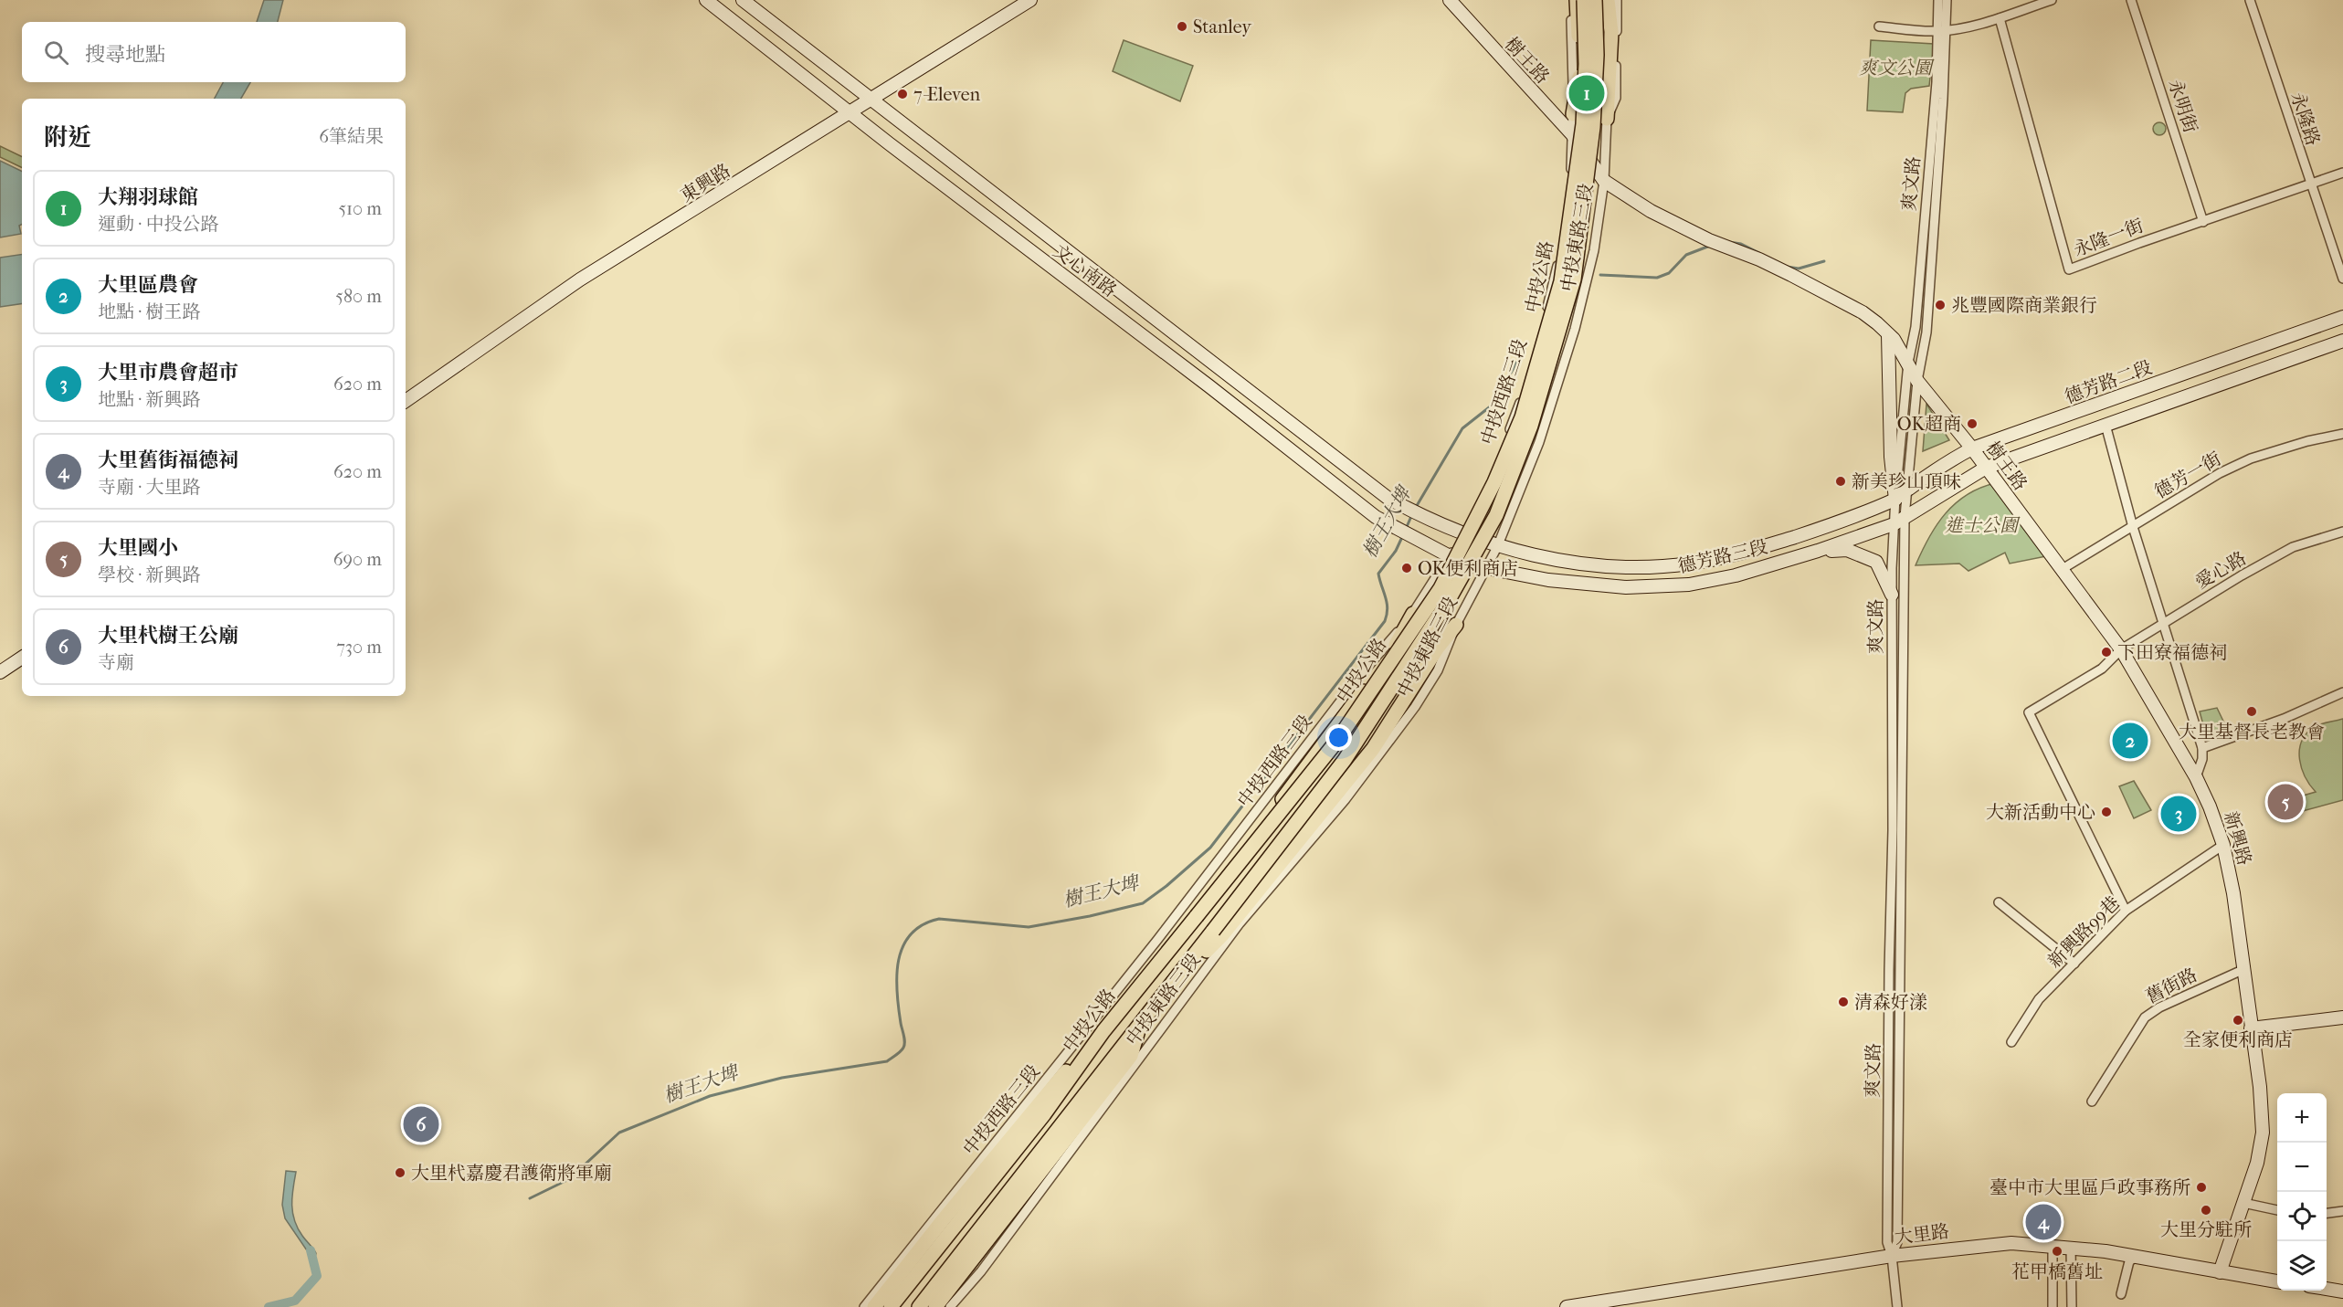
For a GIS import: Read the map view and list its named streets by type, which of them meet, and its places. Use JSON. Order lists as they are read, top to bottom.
{
  "streets": {
    "main road": ["中投公路"],
    "street": [
      "樹王路",
      "永明街",
      "永隆路",
      "東興路",
      "爽文路",
      "中投東路三段",
      "永隆一街",
      "文心南路",
      "德芳路二段",
      "中投西路三段",
      "德芳一街",
      "德芳路三段",
      "愛心路",
      "新興路",
      "新興路99巷",
      "舊街路",
      "大里路"
    ]
  },
  "crossings": [
    ["樹王路", "爽文路"],
    ["樹王路", "中投東路三段"],
    ["樹王路", "德芳路二段"],
    ["樹王路", "中投西路三段"],
    ["樹王路", "德芳一街"],
    ["樹王路", "德芳路三段"],
    ["樹王路", "愛心路"],
    ["樹王路", "新興路"],
    ["永明街", "永隆一街"],
    ["永隆路", "永隆一街"],
    ["東興路", "文心南路"],
    ["爽文路", "德芳路二段"],
    ["爽文路", "德芳路三段"],
    ["爽文路", "大里路"],
    ["中投東路三段", "德芳路三段"],
    ["文心南路", "中投西路三段"],
    ["文心南路", "德芳路三段"],
    ["德芳路二段", "德芳路三段"],
    ["中投西路三段", "德芳路三段"],
    ["愛心路", "新興路99巷"],
    ["新興路", "新興路99巷"],
    ["新興路", "舊街路"],
    ["新興路", "大里路"]
  ],
  "water": ["樹王大埤"],
  "parks": ["爽文公園", "進士公園"],
  "places": [
    "Stanley",
    "7-Eleven",
    "兆豐國際商業銀行",
    "OK超商",
    "新美珍山頂味",
    "OK便利商店",
    "下田寮福德祠",
    "大里基督長老教會",
    "大新活動中心",
    "清森好漾",
    "全家便利商店",
    "大里杙嘉慶君護衛將軍廟",
    "臺中市大里區戶政事務所",
    "大里分駐所",
    "花甲橋舊址"
  ],
  "page": {
    "search": "搜尋地點",
    "pins": [
      "1",
      "2",
      "5",
      "3",
      "6",
      "4"
    ],
    "heading": ["附近", "6筆結果"],
    "list": [
      {
        "mark": "1",
        "name": "大翔羽球館",
        "note": "運動 · 中投公路",
        "value": "510 m"
      },
      {
        "mark": "2",
        "name": "大里區農會",
        "note": "地點 · 樹王路",
        "value": "580 m"
      },
      {
        "mark": "3",
        "name": "大里市農會超市",
        "note": "地點 · 新興路",
        "value": "620 m"
      },
      {
        "mark": "4",
        "name": "大里舊街福德祠",
        "note": "寺廟 · 大里路",
        "value": "620 m"
      },
      {
        "mark": "5",
        "name": "大里國小",
        "note": "學校 · 新興路",
        "value": "690 m"
      },
      {
        "mark": "6",
        "name": "大里杙樹王公廟",
        "note": "寺廟",
        "value": "730 m"
      }
    ],
    "map_buttons": ["+", "−"]
  }
}
